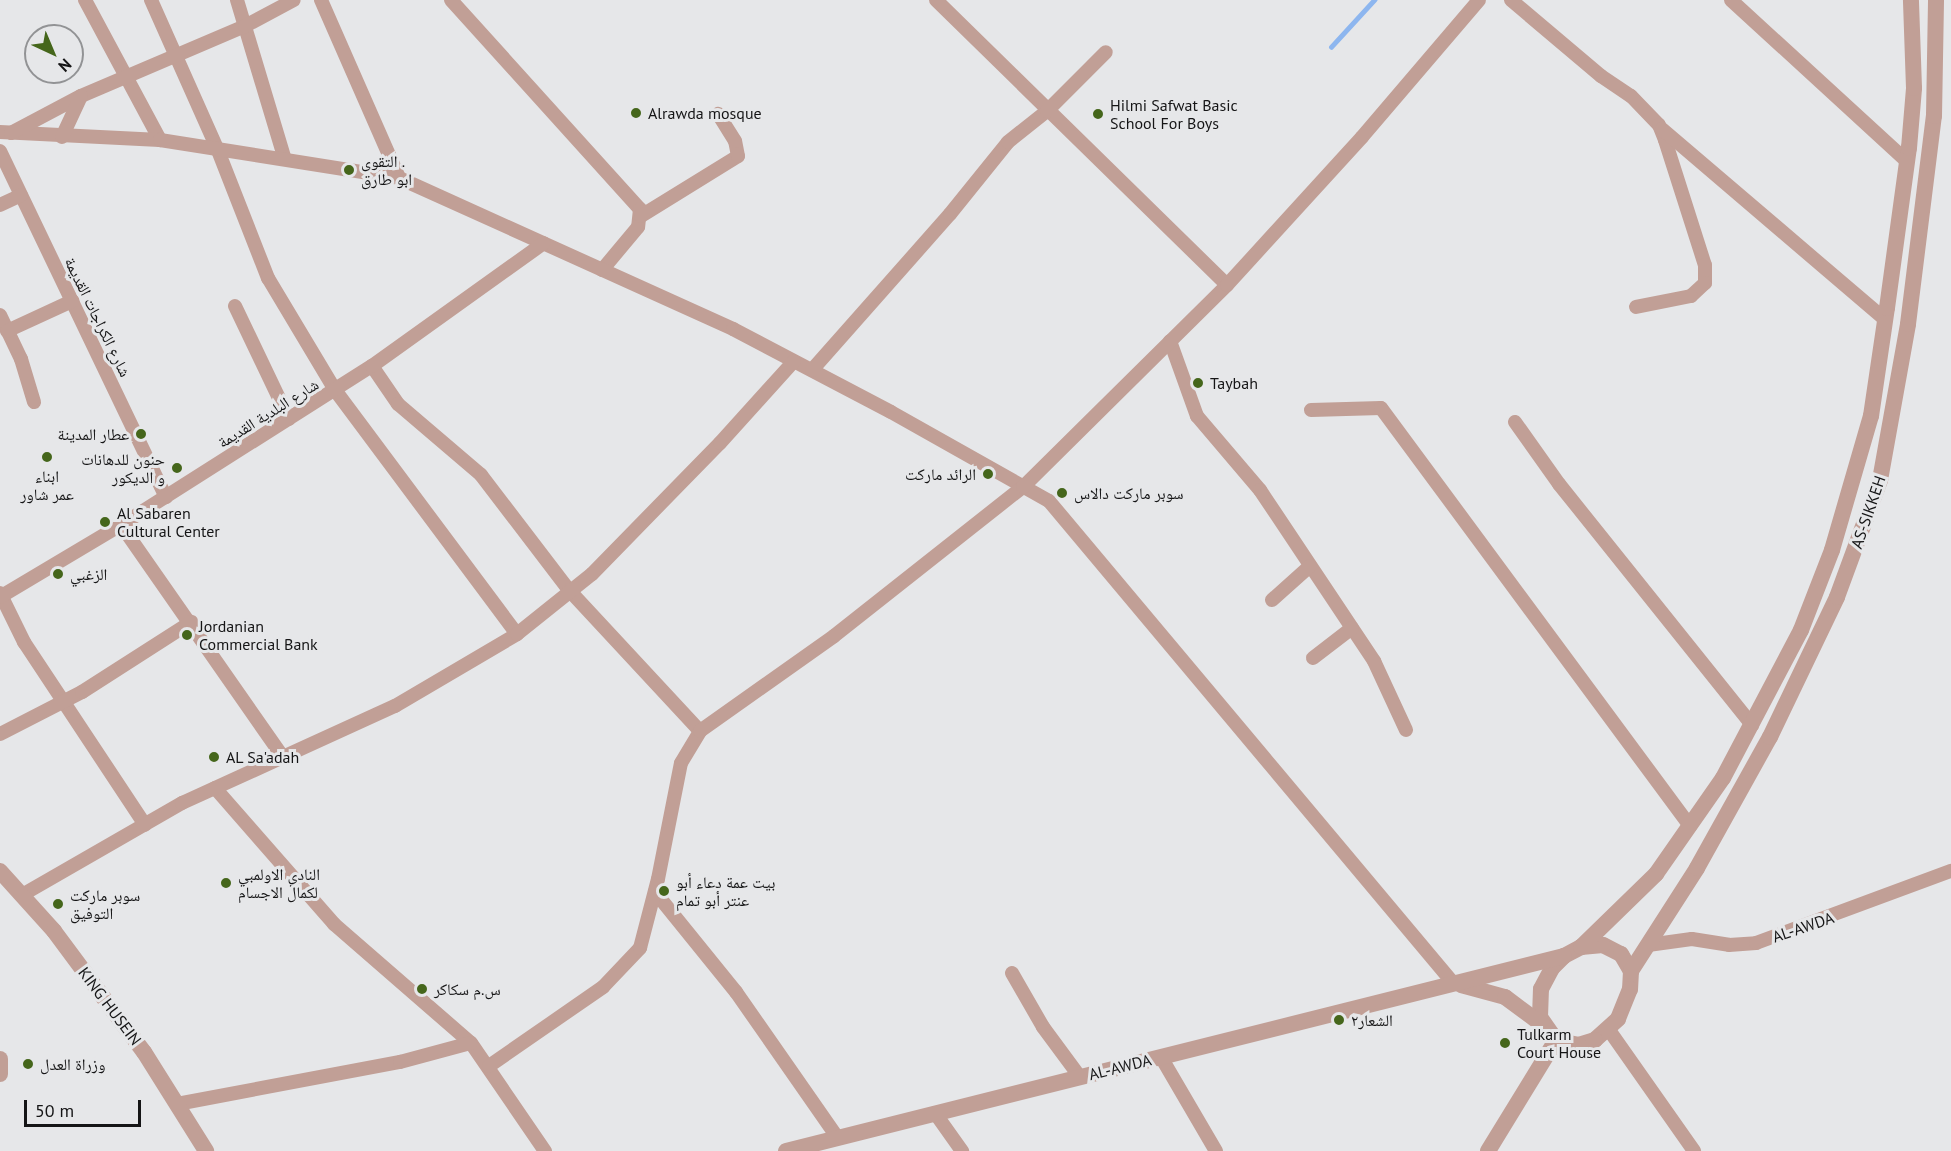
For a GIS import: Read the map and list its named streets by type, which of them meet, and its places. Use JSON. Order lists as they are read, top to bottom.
{
  "streets": {
    "street": [
      "شارع الكراجات القديمة",
      "شارع البلدية القديمة",
      "AS-SIKKEH",
      "AL-AWDA",
      "KING HUSEIN"
    ]
  },
  "crossings": [
    ["شارع الكراجات القديمة", "شارع البلدية القديمة"],
    ["AS-SIKKEH", "AL-AWDA"]
  ],
  "places": [
    "Alrawda mosque",
    "Hilmi Safwat Basic School For Boys",
    "التقوى . ابو طارق",
    "Taybah",
    "عطار المدينة",
    "ابناء عمر شاور",
    "حنون للدهانات و الديكور",
    "الرائد ماركت",
    "سوبر ماركت دالاس",
    "Al Sabaren Cultural Center",
    "الزغبي",
    "Jordanian Commercial Bank",
    "AL Sa'adah",
    "النادي الاولمبي لكمال الاجسام",
    "بيت عمة دعاء أبو عنتر أبو تمام",
    "سوبر ماركت التوفيق",
    "س.م سكاكر",
    "الشعار٢",
    "Tulkarm Court House",
    "وزراة العدل"
  ],
  "scale_bar": "50 m",
  "north": "bottom right"
}
